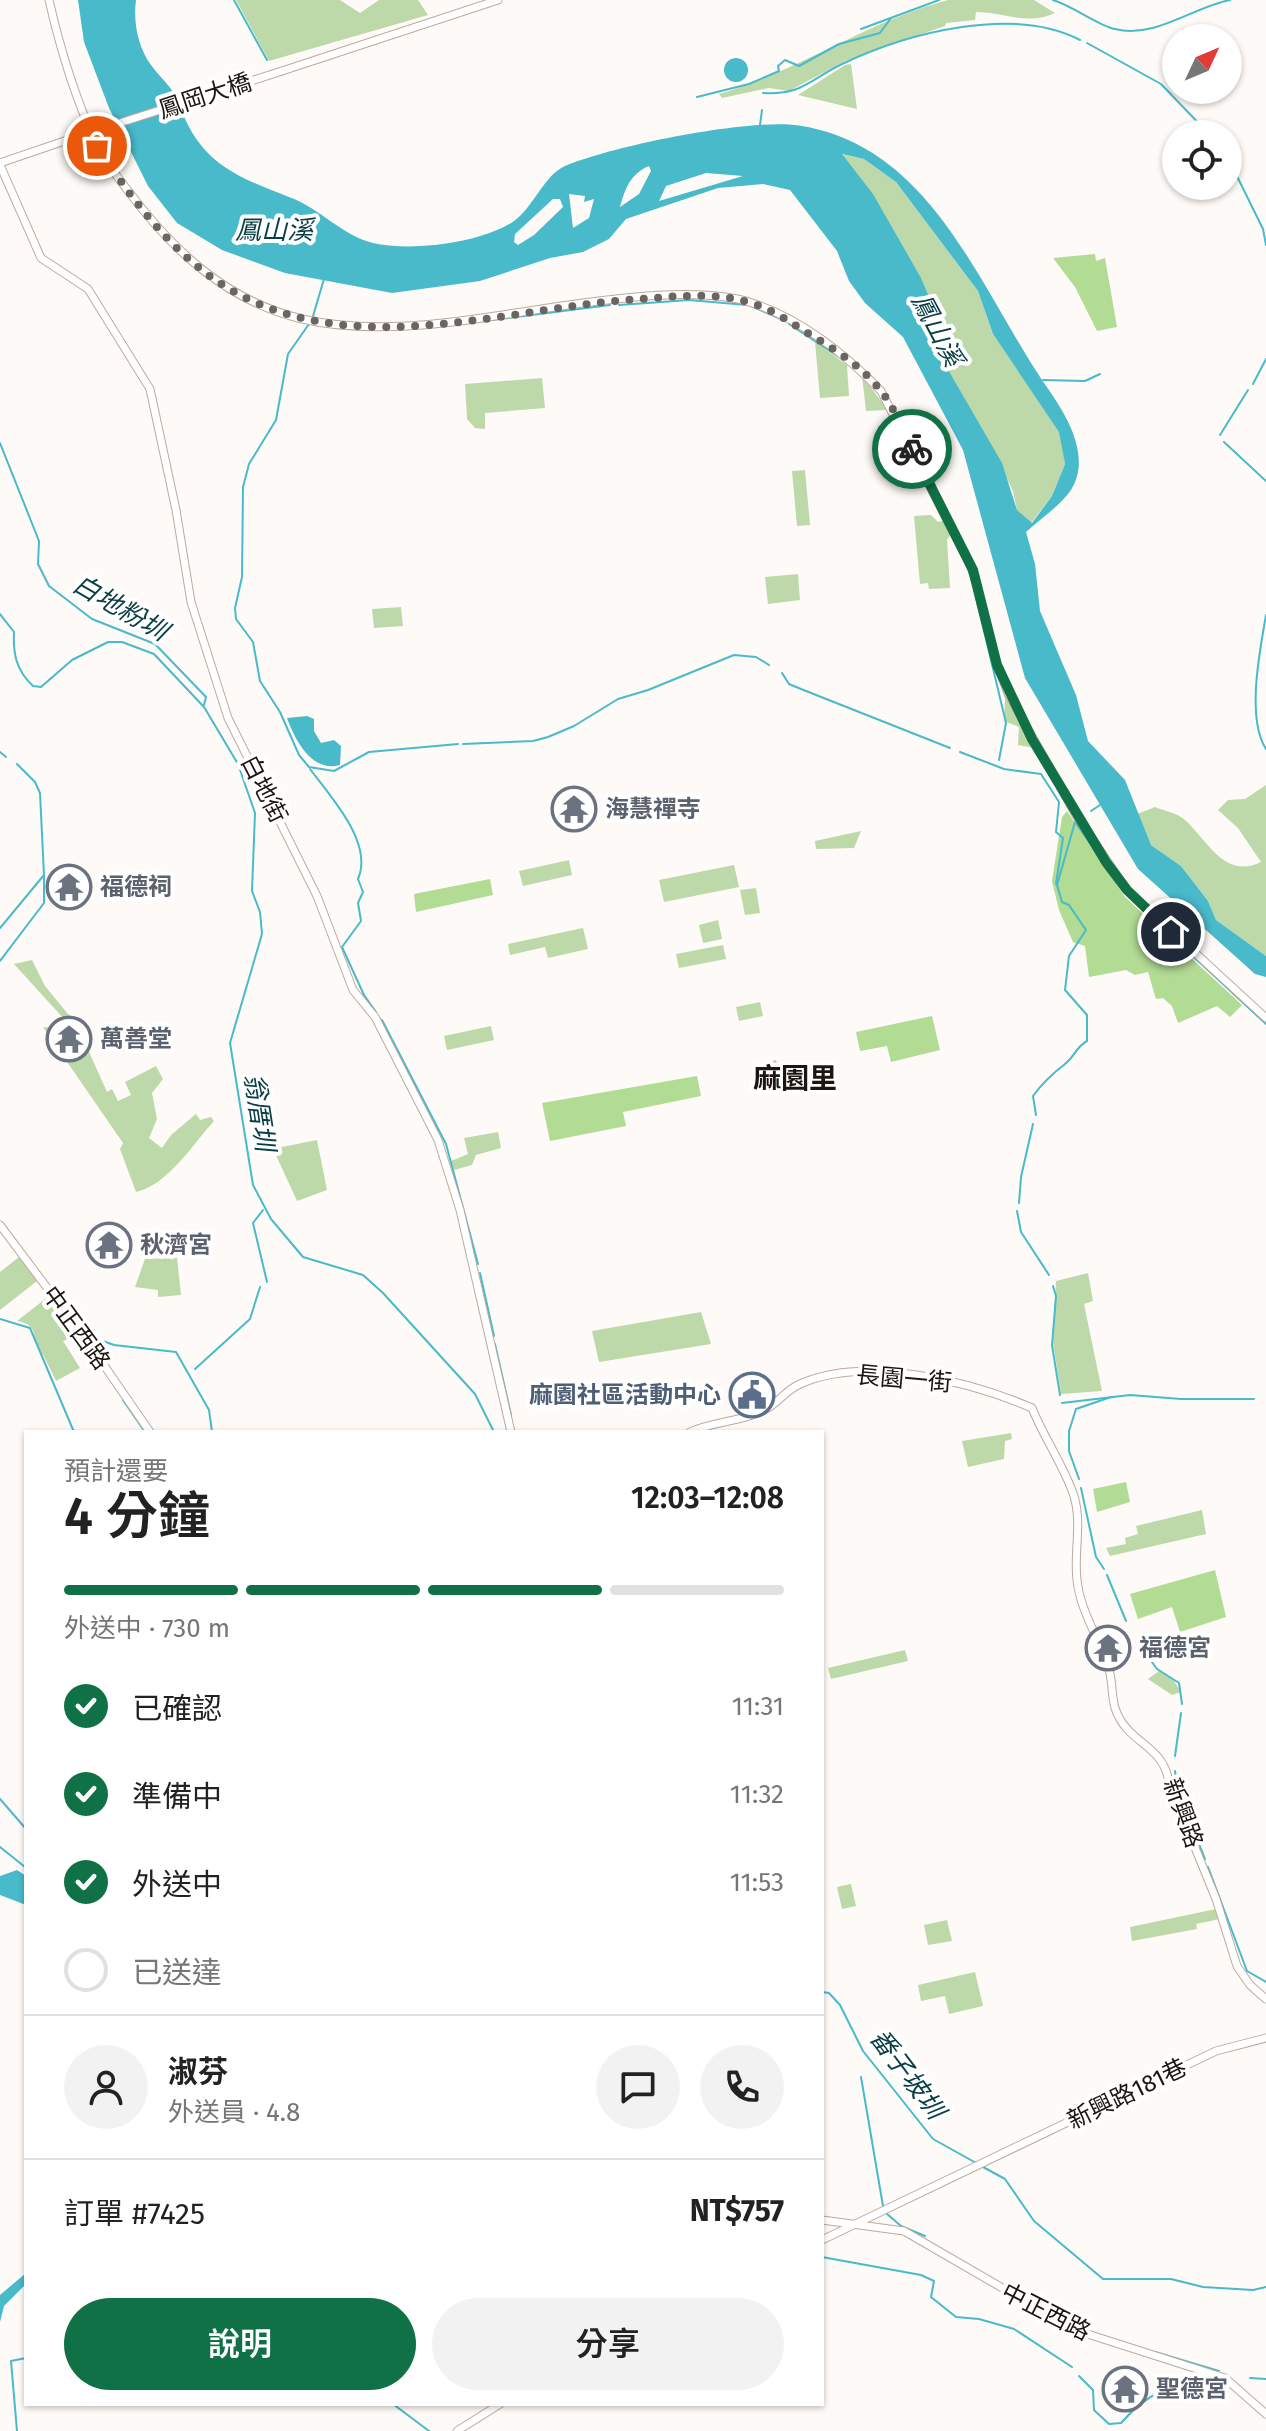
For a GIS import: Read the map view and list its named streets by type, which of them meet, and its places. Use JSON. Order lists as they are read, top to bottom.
{
  "streets": {
    "street": [
      "鳳岡大橋",
      "白地街",
      "中正西路",
      "長園一街",
      "新興路",
      "新興路181巷"
    ]
  },
  "crossings": [
    ["鳳岡大橋", "白地街"],
    ["中正西路", "新興路181巷"],
    ["長園一街", "新興路"]
  ],
  "districts": ["麻園里"],
  "water": [
    "鳳山溪",
    "白地粉圳",
    "翁厝圳",
    "番子坡圳"
  ],
  "places": {
    "temple": [
      "海慧禪寺",
      "福德祠",
      "萬善堂",
      "秋濟宮",
      "福德宮",
      "聖德宮"
    ],
    "public building": ["麻園社區活動中心"]
  },
  "north": "top right",
  "page": {
    "heading": ["4 分鐘", "預計還要", "12:03–12:08"],
    "panel": [
      "淑芬",
      "外送員 · 4.8",
      "訂單 #7425",
      "NT$757"
    ],
    "bar": "外送中 · 730 m",
    "list": [
      ["已確認", "11:31"],
      ["準備中", "11:32"],
      ["外送中", "11:53"],
      "已送達"
    ],
    "buttons": ["說明", "分享"]
  }
}
